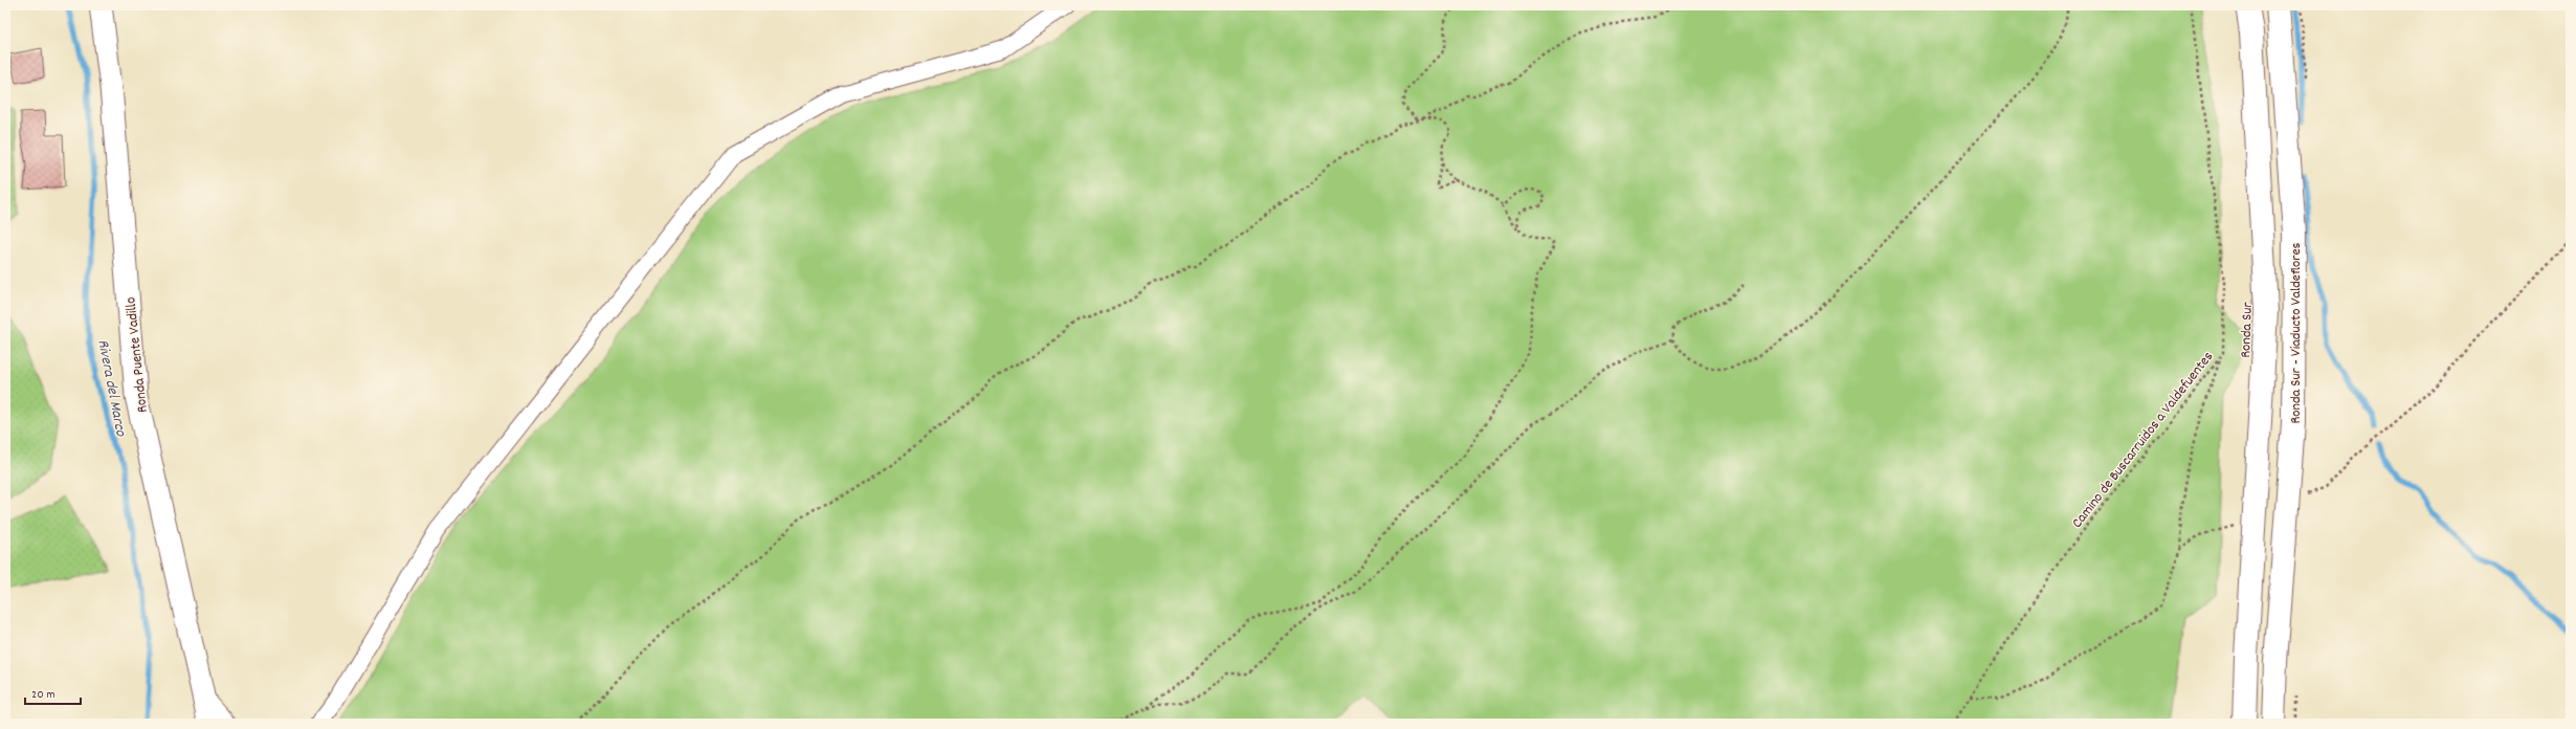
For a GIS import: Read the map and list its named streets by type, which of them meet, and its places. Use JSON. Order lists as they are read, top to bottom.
{
  "streets": {
    "highway": ["Ronda Sur - Viaducto Valdeflores"],
    "main road": ["Ronda Puente Vadillo"],
    "path": ["Camino de Buscarruidos a Valdefuentes"]
  },
  "water": ["Rivera del Marco"],
  "scale_bar": "20 m"
}
